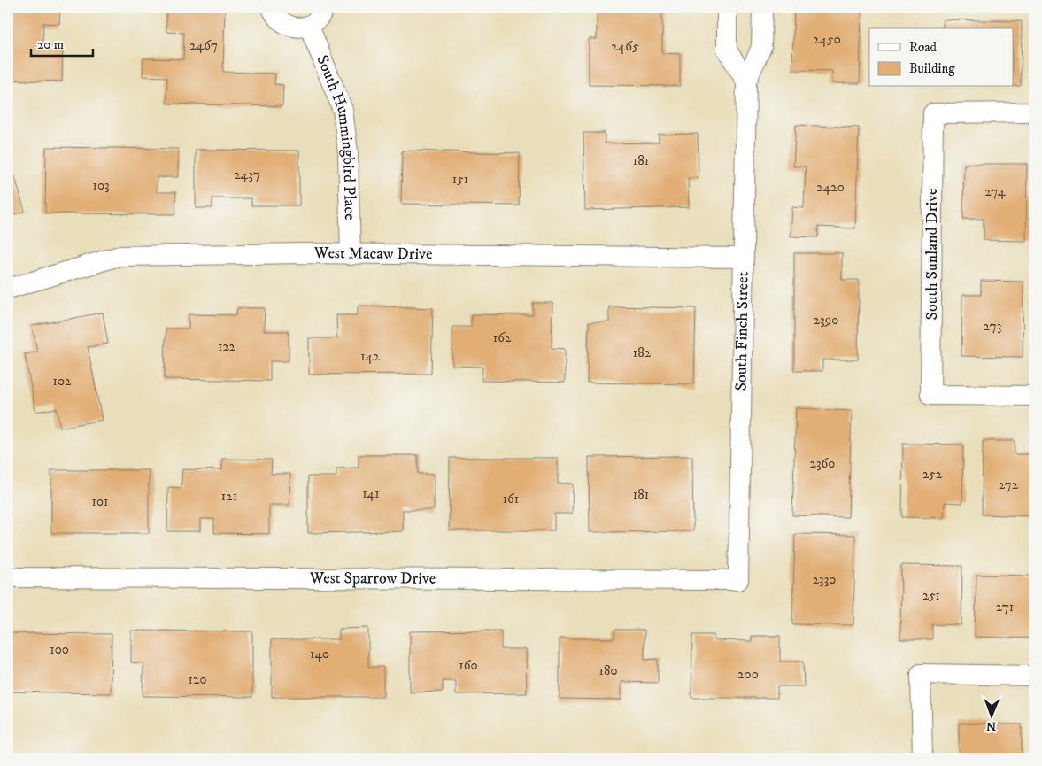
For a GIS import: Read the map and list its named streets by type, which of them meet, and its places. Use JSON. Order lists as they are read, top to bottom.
{
  "streets": {
    "street": [
      "South Hummingbird Place",
      "South Sunland Drive",
      "West Macaw Drive",
      "South Finch Street",
      "West Sparrow Drive"
    ]
  },
  "crossings": [
    ["South Hummingbird Place", "West Macaw Drive"],
    ["West Macaw Drive", "South Finch Street"],
    ["South Finch Street", "West Sparrow Drive"]
  ],
  "house_numbers": [
    "2450",
    "2467",
    "2465",
    "181",
    "2437",
    "151",
    "103",
    "2420",
    "274",
    "2390",
    "273",
    "162",
    "122",
    "182",
    "142",
    "102",
    "2360",
    "252",
    "272",
    "141",
    "181",
    "121",
    "161",
    "101",
    "2330",
    "251",
    "271",
    "100",
    "140",
    "160",
    "180",
    "200",
    "120"
  ],
  "legend": ["Road", "Building"],
  "scale_bar": "20 m",
  "north": "bottom"
}
